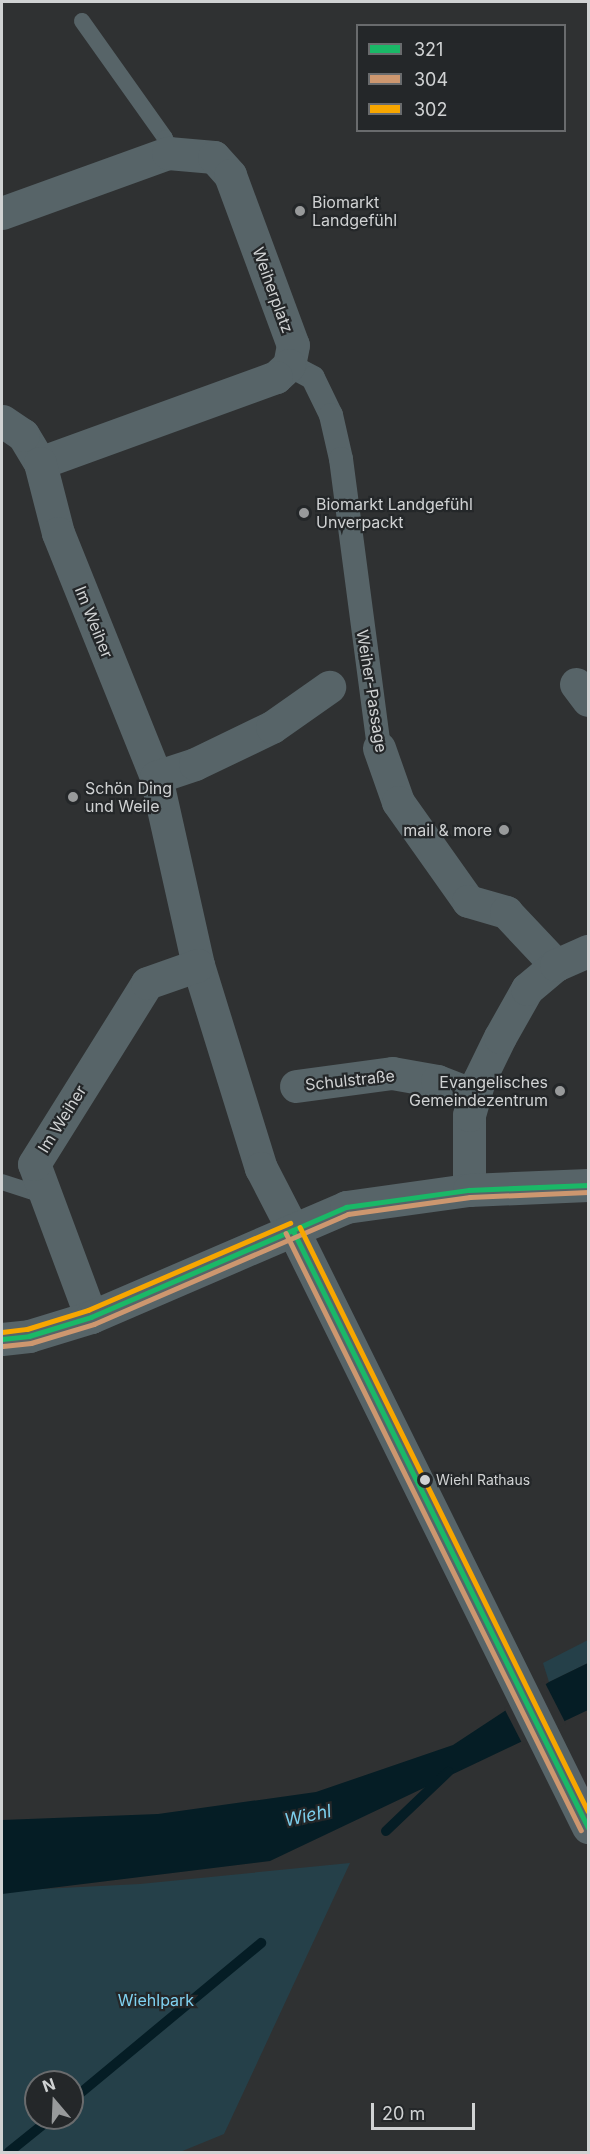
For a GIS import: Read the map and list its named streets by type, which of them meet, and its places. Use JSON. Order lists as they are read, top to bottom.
{
  "streets": {
    "street": [
      "Weiherplatz",
      "Im Weiher",
      "Weiher-Passage",
      "Schulstraße"
    ]
  },
  "crossings": [
    ["Weiherplatz", "Weiher-Passage"]
  ],
  "water": ["Wiehl"],
  "parks": ["Wiehlpark"],
  "places": [
    "Biomarkt Landgefühl",
    "Biomarkt Landgefühl Unverpackt",
    "Schön Ding und Weile",
    "mail & more",
    "Evangelisches Gemeindezentrum",
    "Wiehl Rathaus"
  ],
  "lines": ["transit line 321", "transit line 304", "transit line 302"],
  "legend": ["321", "304", "302"],
  "scale_bar": "20 m",
  "north": "top"
}
